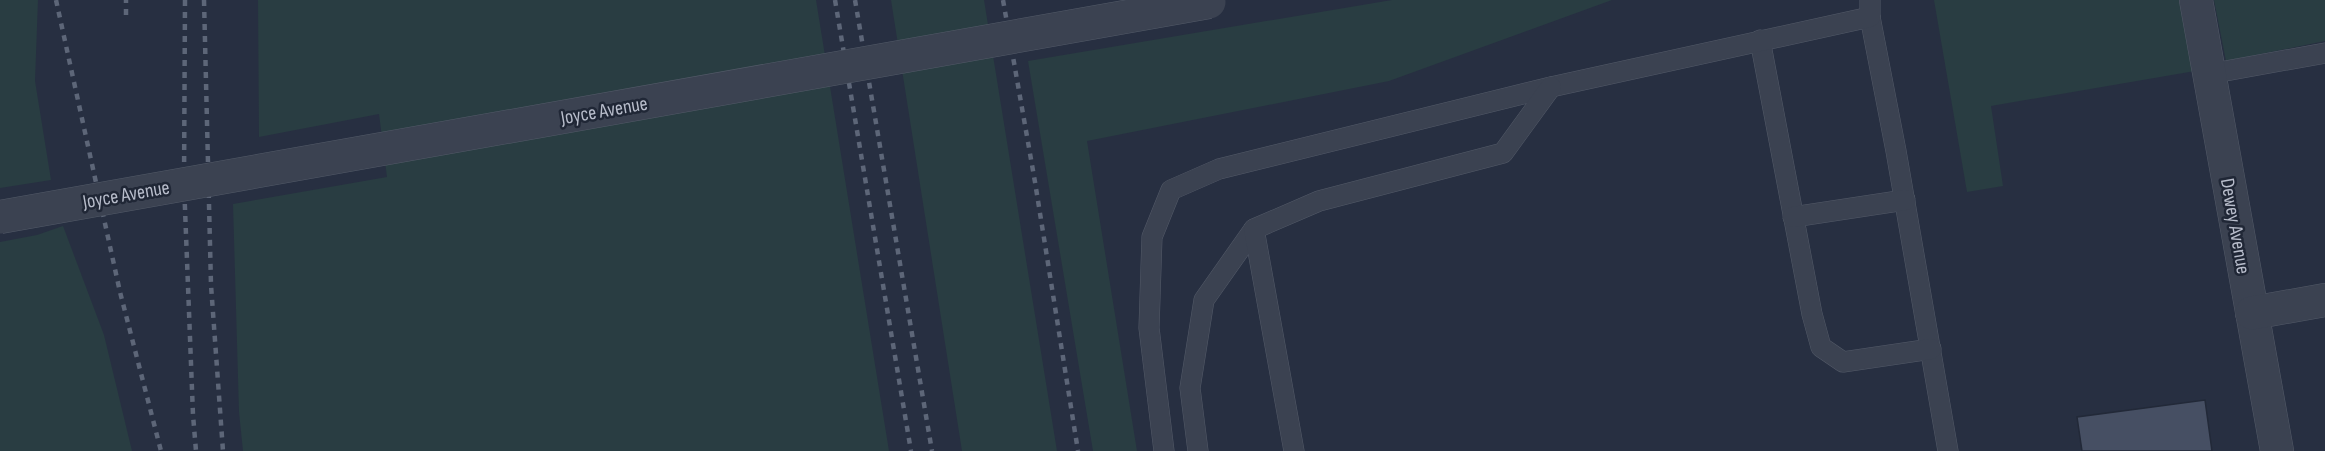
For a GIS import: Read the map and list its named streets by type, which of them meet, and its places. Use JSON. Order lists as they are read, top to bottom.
{
  "streets": {
    "street": ["Joyce Avenue", "Dewey Avenue"]
  }
}
